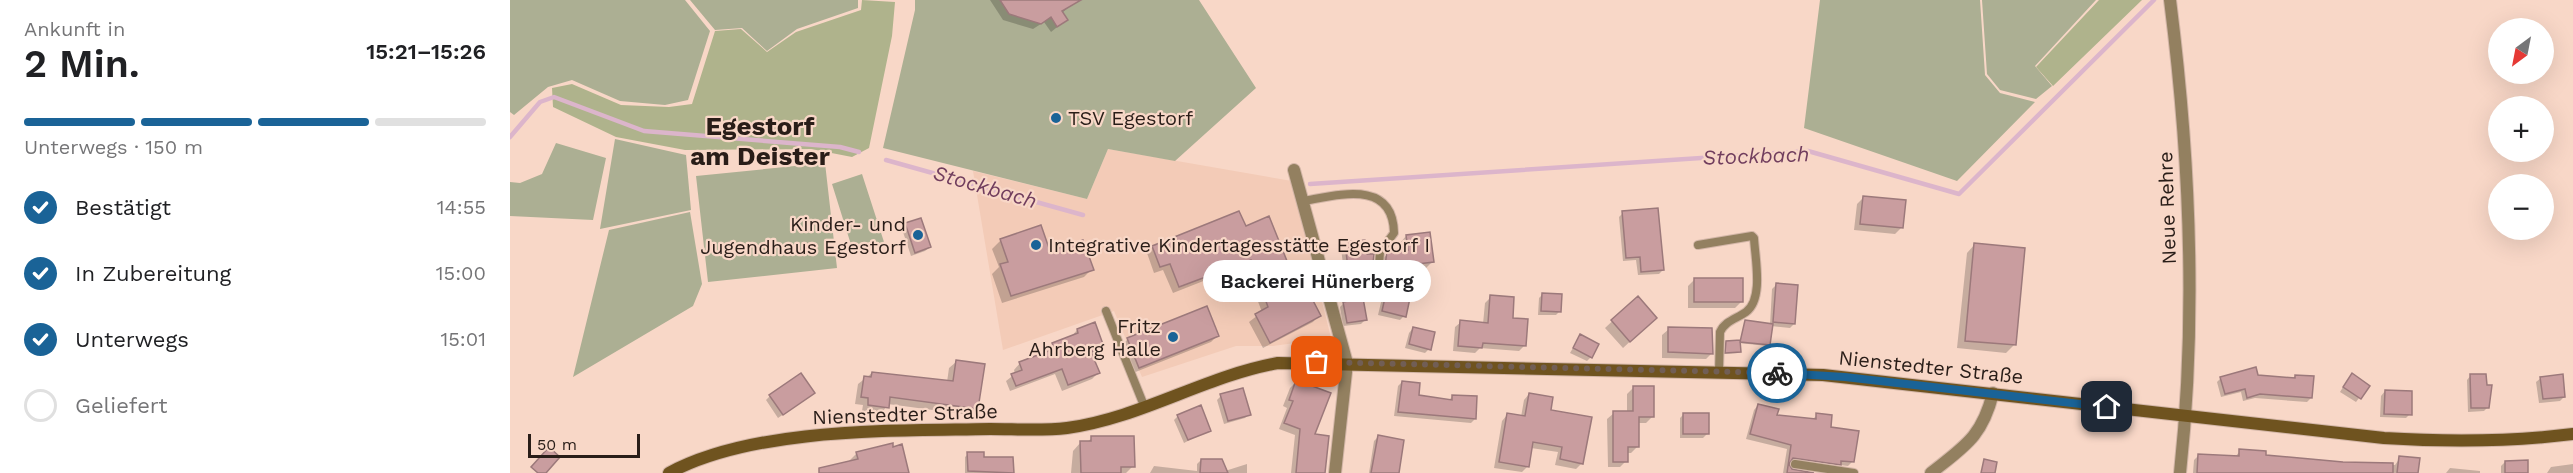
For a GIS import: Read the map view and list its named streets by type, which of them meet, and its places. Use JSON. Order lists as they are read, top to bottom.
{
  "streets": {
    "main road": ["Nienstedter Straße"],
    "street": ["Neue Rehre"]
  },
  "crossings": [
    ["Neue Rehre", "Nienstedter Straße"]
  ],
  "districts": ["Egestorf am Deister"],
  "water": ["Stockbach"],
  "places": [
    "TSV Egestorf",
    "Kinder- und Jugendhaus Egestorf",
    "Integrative Kindertagesstätte Egestorf I",
    "Fritz Ahrberg Halle",
    "Backerei Hünerberg"
  ],
  "scale_bar": "50 m",
  "north": "bottom left",
  "page": {
    "heading": ["2 Min.", "Ankunft in", "15:21–15:26"],
    "map_buttons": ["+", "−"],
    "bar": "Unterwegs · 150 m",
    "list": [
      ["Bestätigt", "14:55"],
      ["In Zubereitung", "15:00"],
      ["Unterwegs", "15:01"],
      "Geliefert"
    ],
    "bubble": "Backerei Hünerberg",
    "scale": "50 m"
  }
}
